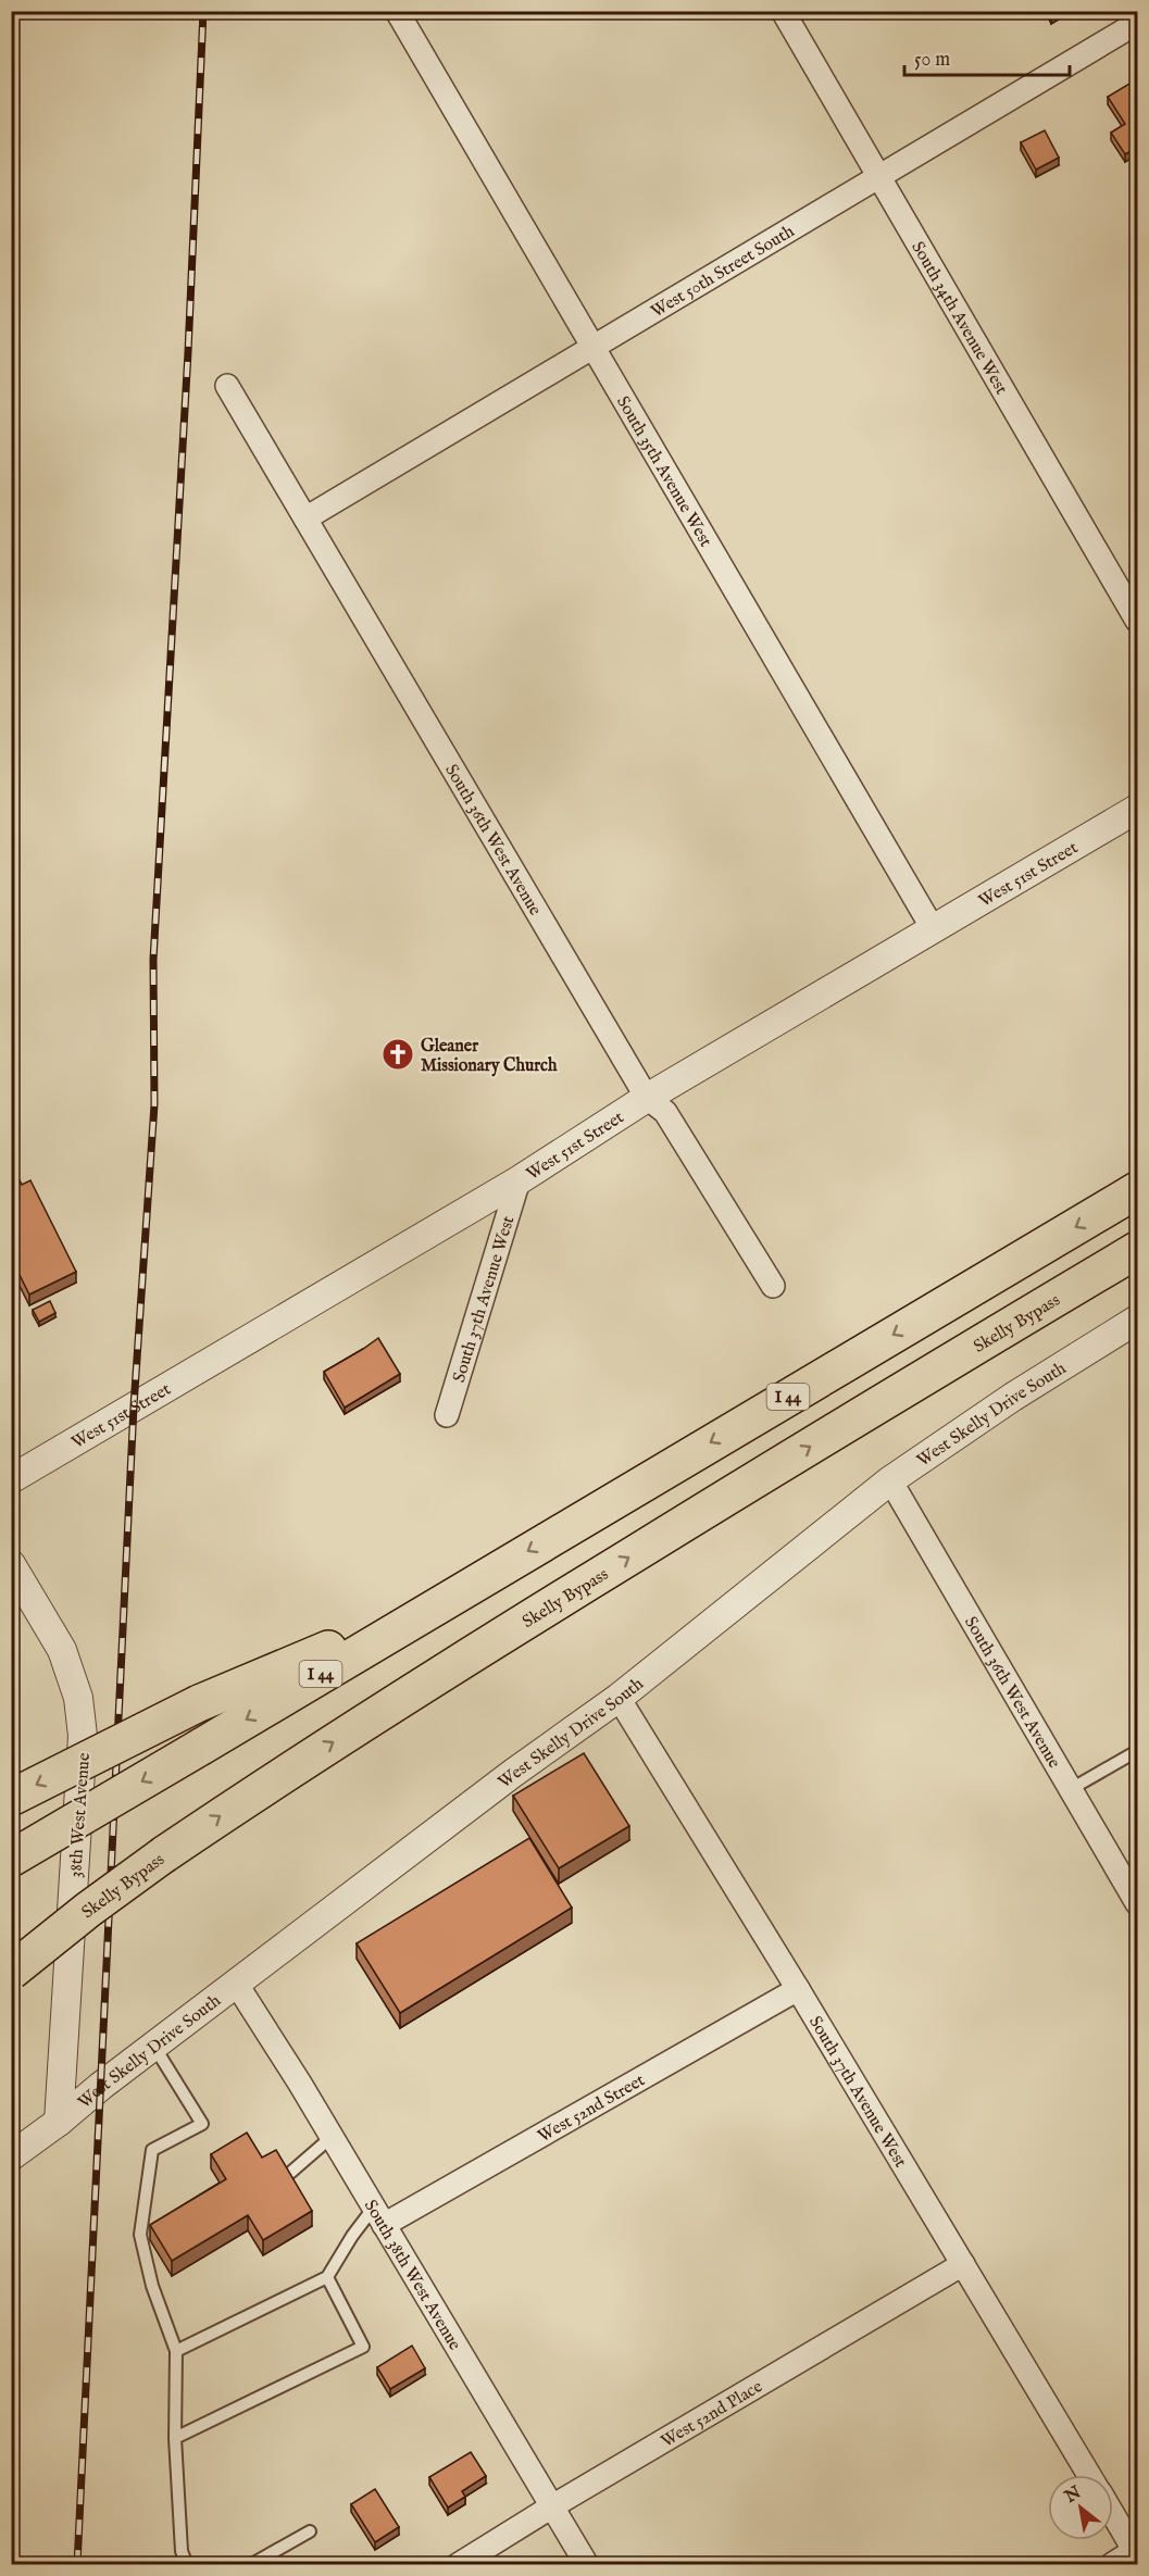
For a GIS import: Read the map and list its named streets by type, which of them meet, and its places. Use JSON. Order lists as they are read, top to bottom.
{
  "streets": {
    "highway": ["Skelly Bypass", "I 44"],
    "street": [
      "West 50th Street South",
      "South 34th Avenue West",
      "South 35th Avenue West",
      "South 36th West Avenue",
      "West 51st Street",
      "South 37th Avenue West",
      "West Skelly Drive South",
      "38th West Avenue",
      "West 52nd Street",
      "South 38th West Avenue",
      "West 52nd Place"
    ]
  },
  "crossings": [
    ["West 50th Street South", "South 34th Avenue West"],
    ["West 50th Street South", "South 35th Avenue West"],
    ["West 50th Street South", "South 36th West Avenue"],
    ["South 35th Avenue West", "West 51st Street"],
    ["South 36th West Avenue", "West 51st Street"],
    ["South 36th West Avenue", "West Skelly Drive South"],
    ["West 51st Street", "South 37th Avenue West"],
    ["South 37th Avenue West", "West Skelly Drive South"],
    ["South 37th Avenue West", "West 52nd Street"],
    ["South 37th Avenue West", "West 52nd Place"],
    ["West Skelly Drive South", "38th West Avenue"],
    ["West Skelly Drive South", "South 38th West Avenue"],
    ["West 52nd Street", "South 38th West Avenue"],
    ["South 38th West Avenue", "West 52nd Place"]
  ],
  "places": {
    "church": ["Gleaner Missionary Church"]
  },
  "scale_bar": "50 m",
  "north": "top left"
}
